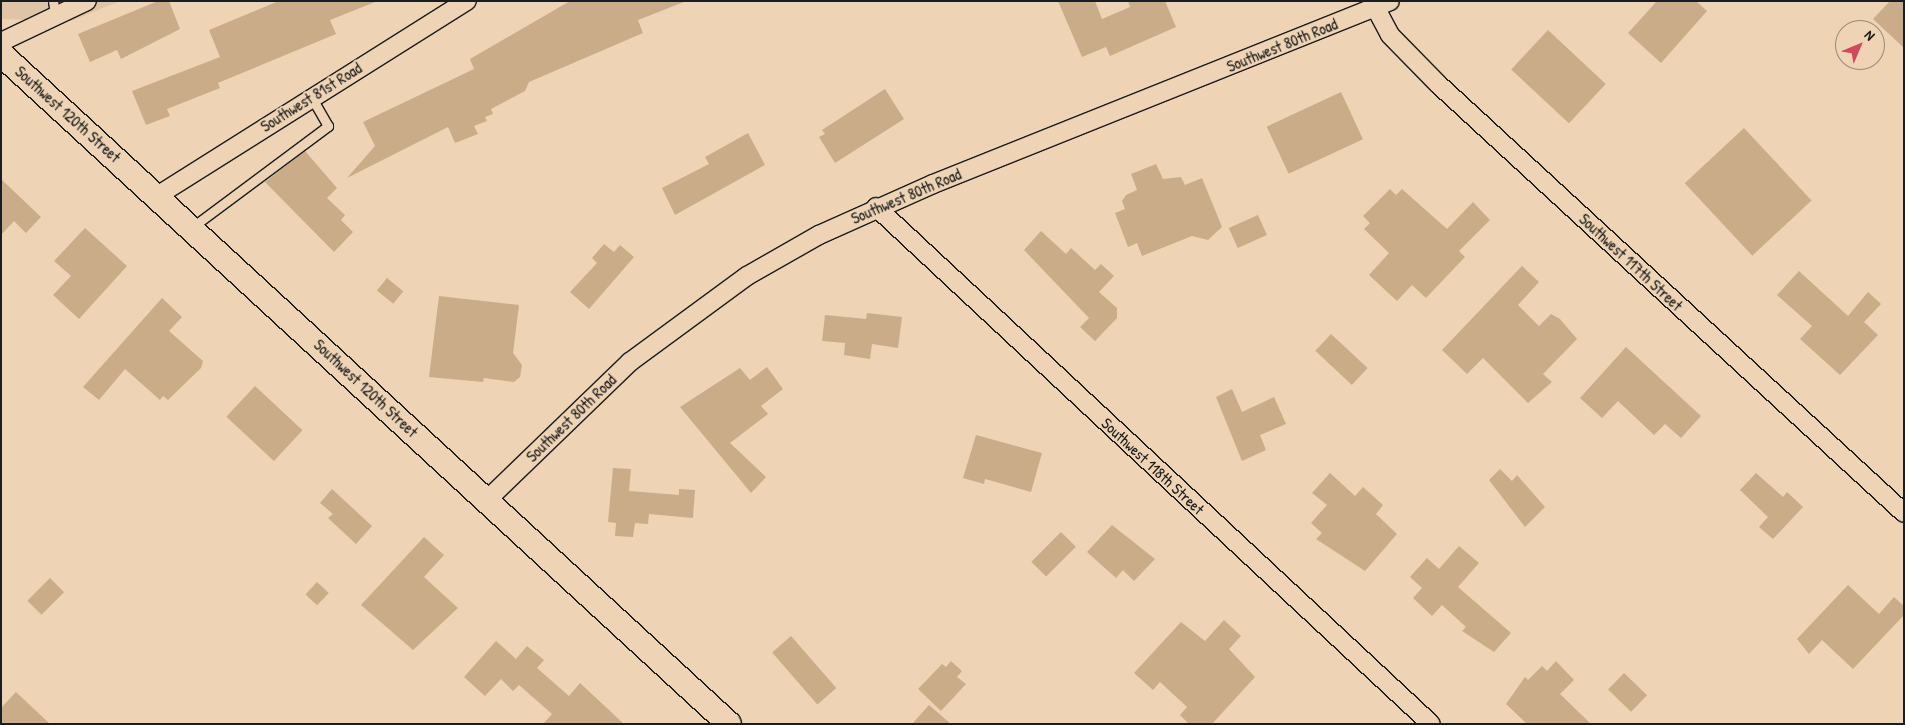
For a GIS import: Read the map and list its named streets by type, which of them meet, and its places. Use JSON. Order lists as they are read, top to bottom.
{
  "streets": {
    "street": [
      "Southwest 80th Road",
      "Southwest 81st Road",
      "Southwest 120th Street",
      "Southwest 117th Street",
      "Southwest 118th Street"
    ]
  },
  "crossings": [
    ["Southwest 80th Road", "Southwest 120th Street"],
    ["Southwest 80th Road", "Southwest 117th Street"],
    ["Southwest 80th Road", "Southwest 118th Street"],
    ["Southwest 81st Road", "Southwest 120th Street"]
  ],
  "north": "top right"
}
